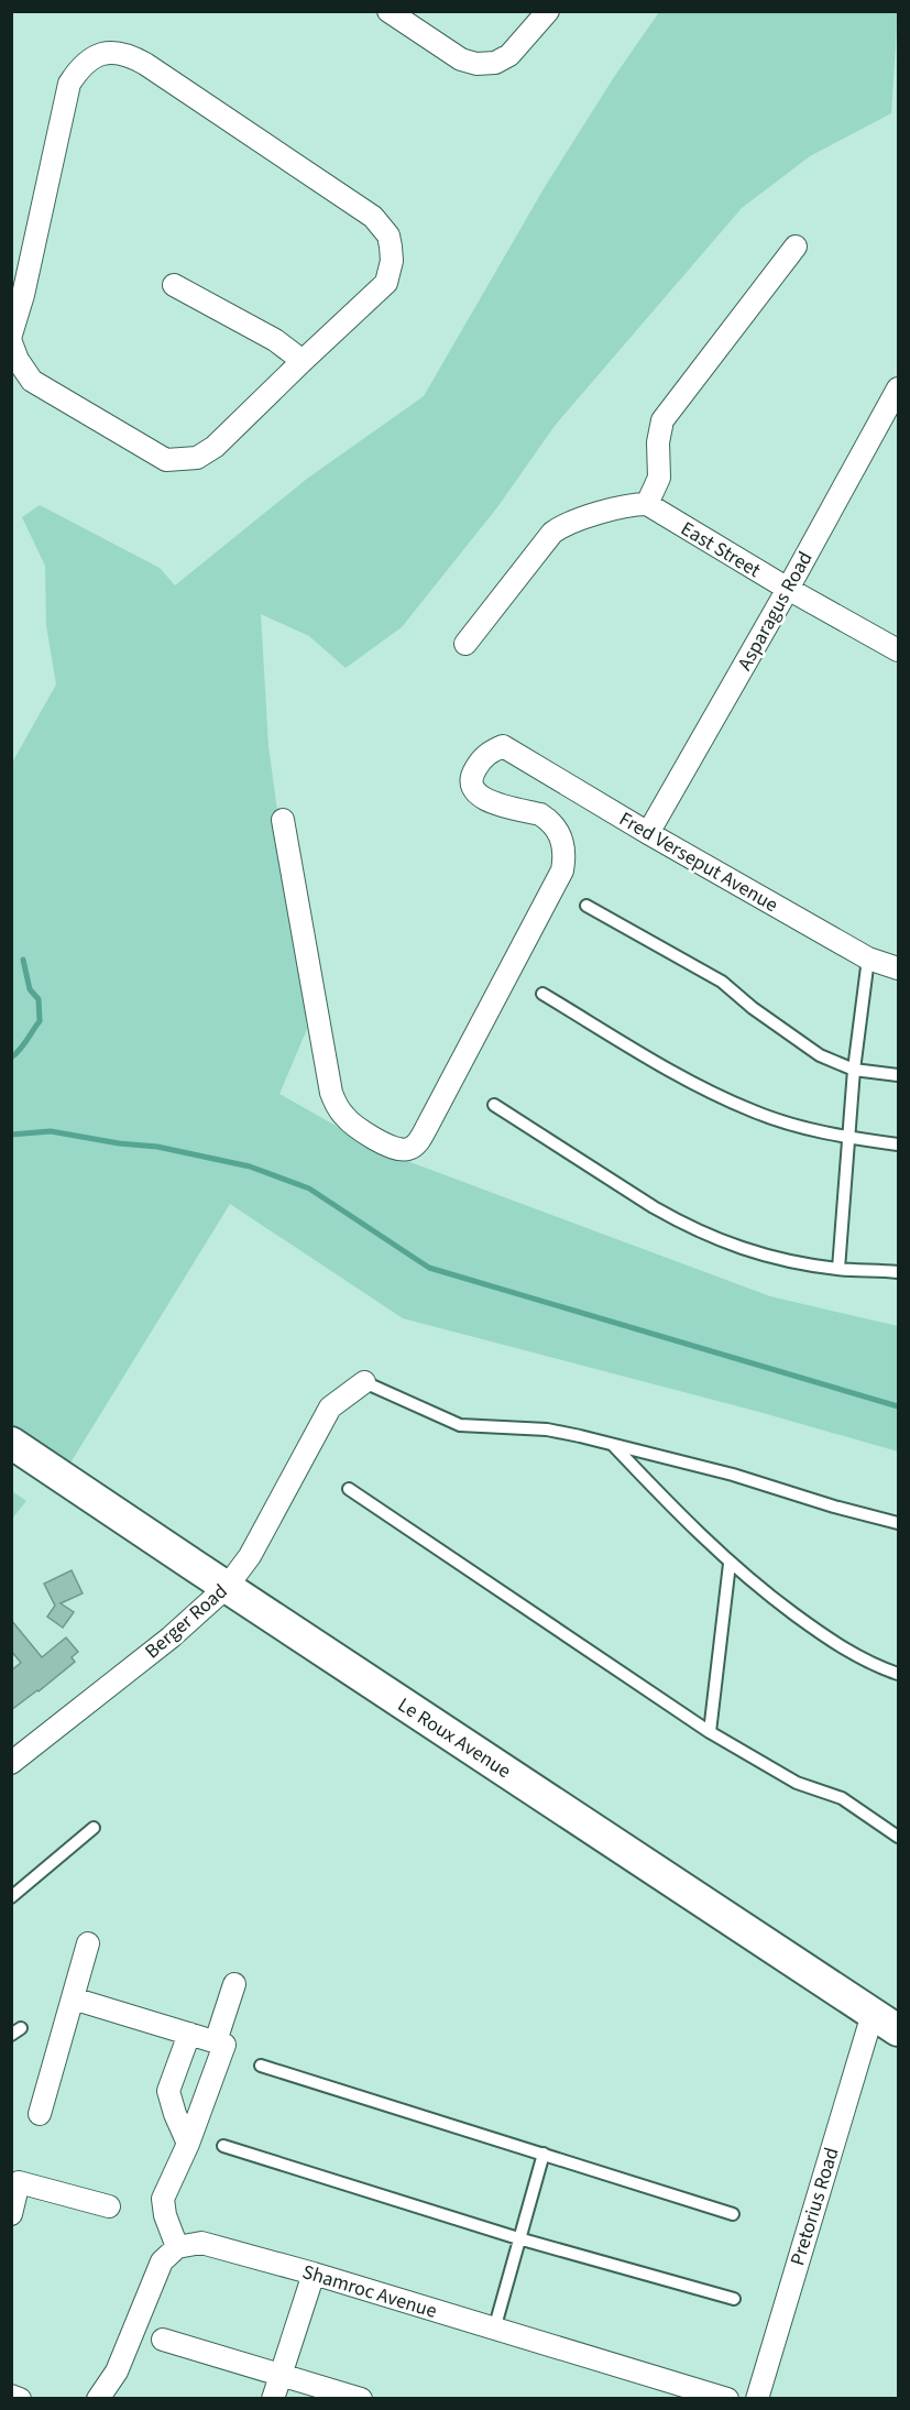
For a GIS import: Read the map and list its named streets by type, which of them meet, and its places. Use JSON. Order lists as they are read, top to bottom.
{
  "streets": {
    "main road": ["Le Roux Avenue"],
    "street": [
      "East Street",
      "Asparagus Road",
      "Fred Verseput Avenue",
      "Berger Road",
      "Pretorius Road",
      "Shamroc Avenue"
    ]
  },
  "crossings": [
    ["East Street", "Asparagus Road"],
    ["Asparagus Road", "Fred Verseput Avenue"],
    ["Berger Road", "Le Roux Avenue"],
    ["Le Roux Avenue", "Pretorius Road"]
  ]
}
